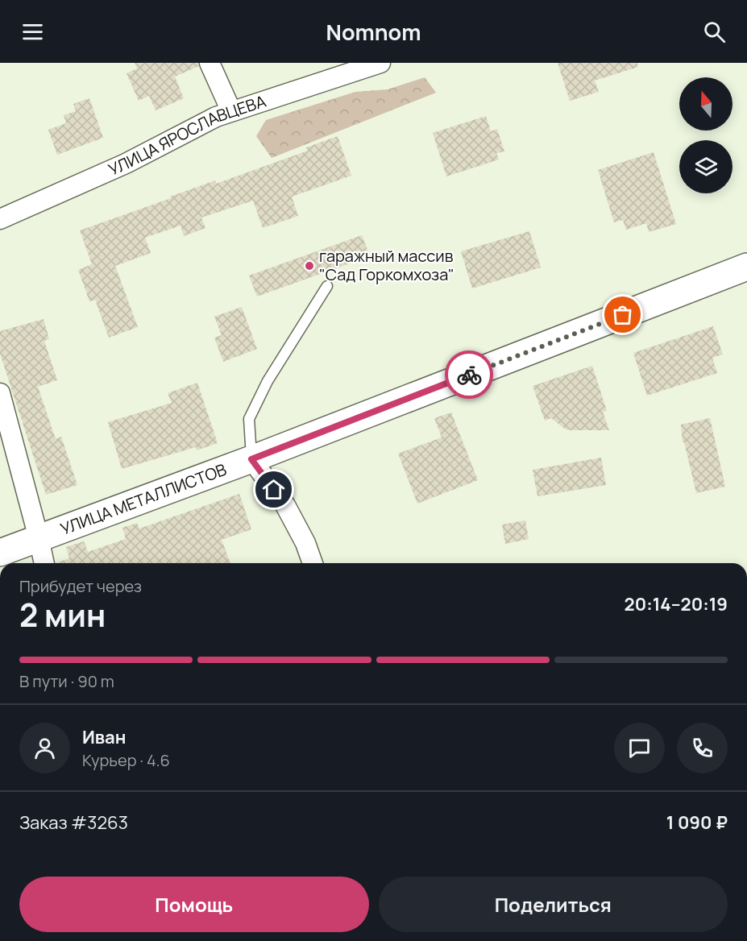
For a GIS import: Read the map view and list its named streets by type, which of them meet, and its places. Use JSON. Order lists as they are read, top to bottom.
{
  "streets": {
    "street": ["УЛИЦА ЯРОСЛАВЦЕВА", "УЛИЦА МЕТАЛЛИСТОВ"]
  },
  "places": ["гаражный массив \"Сад Горкомхоза\""],
  "north": "top",
  "page": {
    "header": "Nomnom",
    "heading": ["2 мин", "Прибудет через", "20:14–20:19"],
    "panel": [
      "Иван",
      "Курьер · 4.6",
      "Заказ #3263",
      "1 090 ₽"
    ],
    "bar": "В пути · 90 m",
    "buttons": ["Помощь", "Поделиться"]
  }
}
